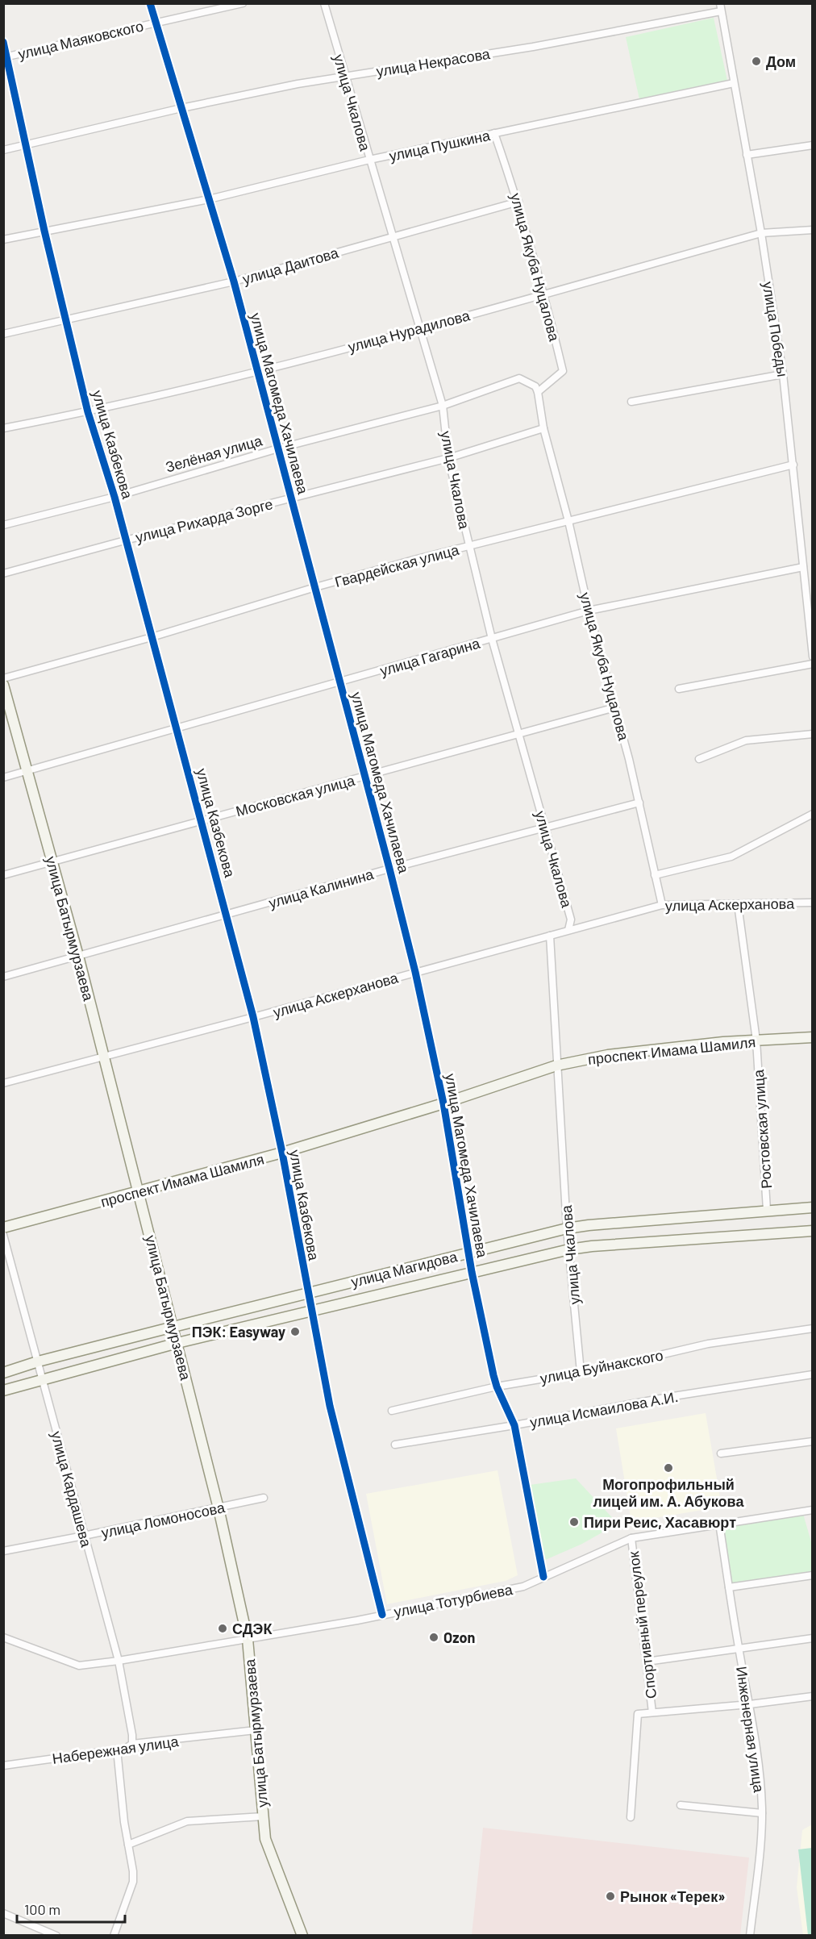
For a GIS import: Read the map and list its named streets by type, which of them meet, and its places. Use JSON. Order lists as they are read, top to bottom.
{
  "streets": {
    "main road": ["улица Батырмурзаева", "проспект Имама Шамиля", "улица Магидова"],
    "street": [
      "улица Маяковского",
      "улица Некрасова",
      "улица Чкалова",
      "улица Пушкина",
      "улица Даитова",
      "улица Якуба Нуцалова",
      "улица Победы",
      "улица Нурадилова",
      "улица Магомеда Хачилаева",
      "улица Казбекова",
      "Зелёная улица",
      "улица Рихарда Зорге",
      "Гвардейская улица",
      "улица Гагарина",
      "Московская улица",
      "улица Калинина",
      "улица Аскерханова",
      "Ростовская улица",
      "улица Буйнакского",
      "улица Исмаилова А.И.",
      "улица Кардашева",
      "улица Ломоносова",
      "улица Тотурбиева",
      "Спортивный переулок",
      "Инженерная улица",
      "Набережная улица"
    ]
  },
  "crossings": [
    ["улица Маяковского", "улица Магомеда Хачилаева"],
    ["улица Маяковского", "улица Казбекова"],
    ["улица Некрасова", "улица Чкалова"],
    ["улица Некрасова", "улица Победы"],
    ["улица Некрасова", "улица Магомеда Хачилаева"],
    ["улица Некрасова", "улица Казбекова"],
    ["улица Чкалова", "улица Пушкина"],
    ["улица Чкалова", "улица Даитова"],
    ["улица Чкалова", "улица Нурадилова"],
    ["улица Чкалова", "Зелёная улица"],
    ["улица Чкалова", "улица Рихарда Зорге"],
    ["улица Чкалова", "Гвардейская улица"],
    ["улица Чкалова", "улица Гагарина"],
    ["улица Чкалова", "Московская улица"],
    ["улица Чкалова", "улица Калинина"],
    ["улица Чкалова", "улица Аскерханова"],
    ["улица Чкалова", "проспект Имама Шамиля"],
    ["улица Чкалова", "улица Магидова"],
    ["улица Чкалова", "улица Буйнакского"],
    ["улица Пушкина", "улица Якуба Нуцалова"],
    ["улица Пушкина", "улица Победы"],
    ["улица Пушкина", "улица Магомеда Хачилаева"],
    ["улица Пушкина", "улица Казбекова"],
    ["улица Даитова", "улица Якуба Нуцалова"],
    ["улица Даитова", "улица Магомеда Хачилаева"],
    ["улица Даитова", "улица Казбекова"],
    ["улица Якуба Нуцалова", "улица Нурадилова"],
    ["улица Якуба Нуцалова", "Зелёная улица"],
    ["улица Якуба Нуцалова", "улица Рихарда Зорге"],
    ["улица Якуба Нуцалова", "Гвардейская улица"],
    ["улица Якуба Нуцалова", "улица Гагарина"],
    ["улица Якуба Нуцалова", "Московская улица"],
    ["улица Якуба Нуцалова", "улица Калинина"],
    ["улица Якуба Нуцалова", "улица Аскерханова"],
    ["улица Победы", "улица Нурадилова"],
    ["улица Победы", "Гвардейская улица"],
    ["улица Победы", "улица Гагарина"],
    ["улица Нурадилова", "улица Магомеда Хачилаева"],
    ["улица Нурадилова", "улица Казбекова"],
    ["улица Магомеда Хачилаева", "Зелёная улица"],
    ["улица Магомеда Хачилаева", "улица Рихарда Зорге"],
    ["улица Магомеда Хачилаева", "Гвардейская улица"],
    ["улица Магомеда Хачилаева", "улица Гагарина"],
    ["улица Магомеда Хачилаева", "Московская улица"],
    ["улица Магомеда Хачилаева", "улица Калинина"],
    ["улица Магомеда Хачилаева", "улица Аскерханова"],
    ["улица Магомеда Хачилаева", "проспект Имама Шамиля"],
    ["улица Магомеда Хачилаева", "улица Магидова"],
    ["улица Магомеда Хачилаева", "улица Буйнакского"],
    ["улица Магомеда Хачилаева", "улица Исмаилова А.И."],
    ["улица Магомеда Хачилаева", "улица Тотурбиева"],
    ["улица Казбекова", "Зелёная улица"],
    ["улица Казбекова", "улица Рихарда Зорге"],
    ["улица Казбекова", "Гвардейская улица"],
    ["улица Казбекова", "улица Гагарина"],
    ["улица Казбекова", "Московская улица"],
    ["улица Казбекова", "улица Калинина"],
    ["улица Казбекова", "улица Аскерханова"],
    ["улица Казбекова", "проспект Имама Шамиля"],
    ["улица Казбекова", "улица Магидова"],
    ["улица Казбекова", "улица Тотурбиева"],
    ["улица Гагарина", "улица Батырмурзаева"],
    ["Московская улица", "улица Батырмурзаева"],
    ["улица Калинина", "улица Батырмурзаева"],
    ["улица Аскерханова", "улица Батырмурзаева"],
    ["улица Аскерханова", "Ростовская улица"],
    ["улица Батырмурзаева", "проспект Имама Шамиля"],
    ["улица Батырмурзаева", "улица Магидова"],
    ["улица Батырмурзаева", "улица Ломоносова"],
    ["улица Батырмурзаева", "улица Тотурбиева"],
    ["улица Батырмурзаева", "Набережная улица"],
    ["проспект Имама Шамиля", "Ростовская улица"],
    ["Ростовская улица", "улица Магидова"],
    ["улица Магидова", "улица Кардашева"],
    ["улица Кардашева", "улица Ломоносова"],
    ["улица Кардашева", "улица Тотурбиева"],
    ["улица Кардашева", "Набережная улица"],
    ["улица Тотурбиева", "Спортивный переулок"],
    ["улица Тотурбиева", "Инженерная улица"]
  ],
  "places": [
    "Дом",
    "ПЭК: Easyway",
    "Могопрофильный лицей им. А. Абукова",
    "Пири Реис, Хасавюрт",
    "СДЭК",
    "Ozon",
    "Рынок «Терек»"
  ],
  "scale_bar": "100 m"
}
